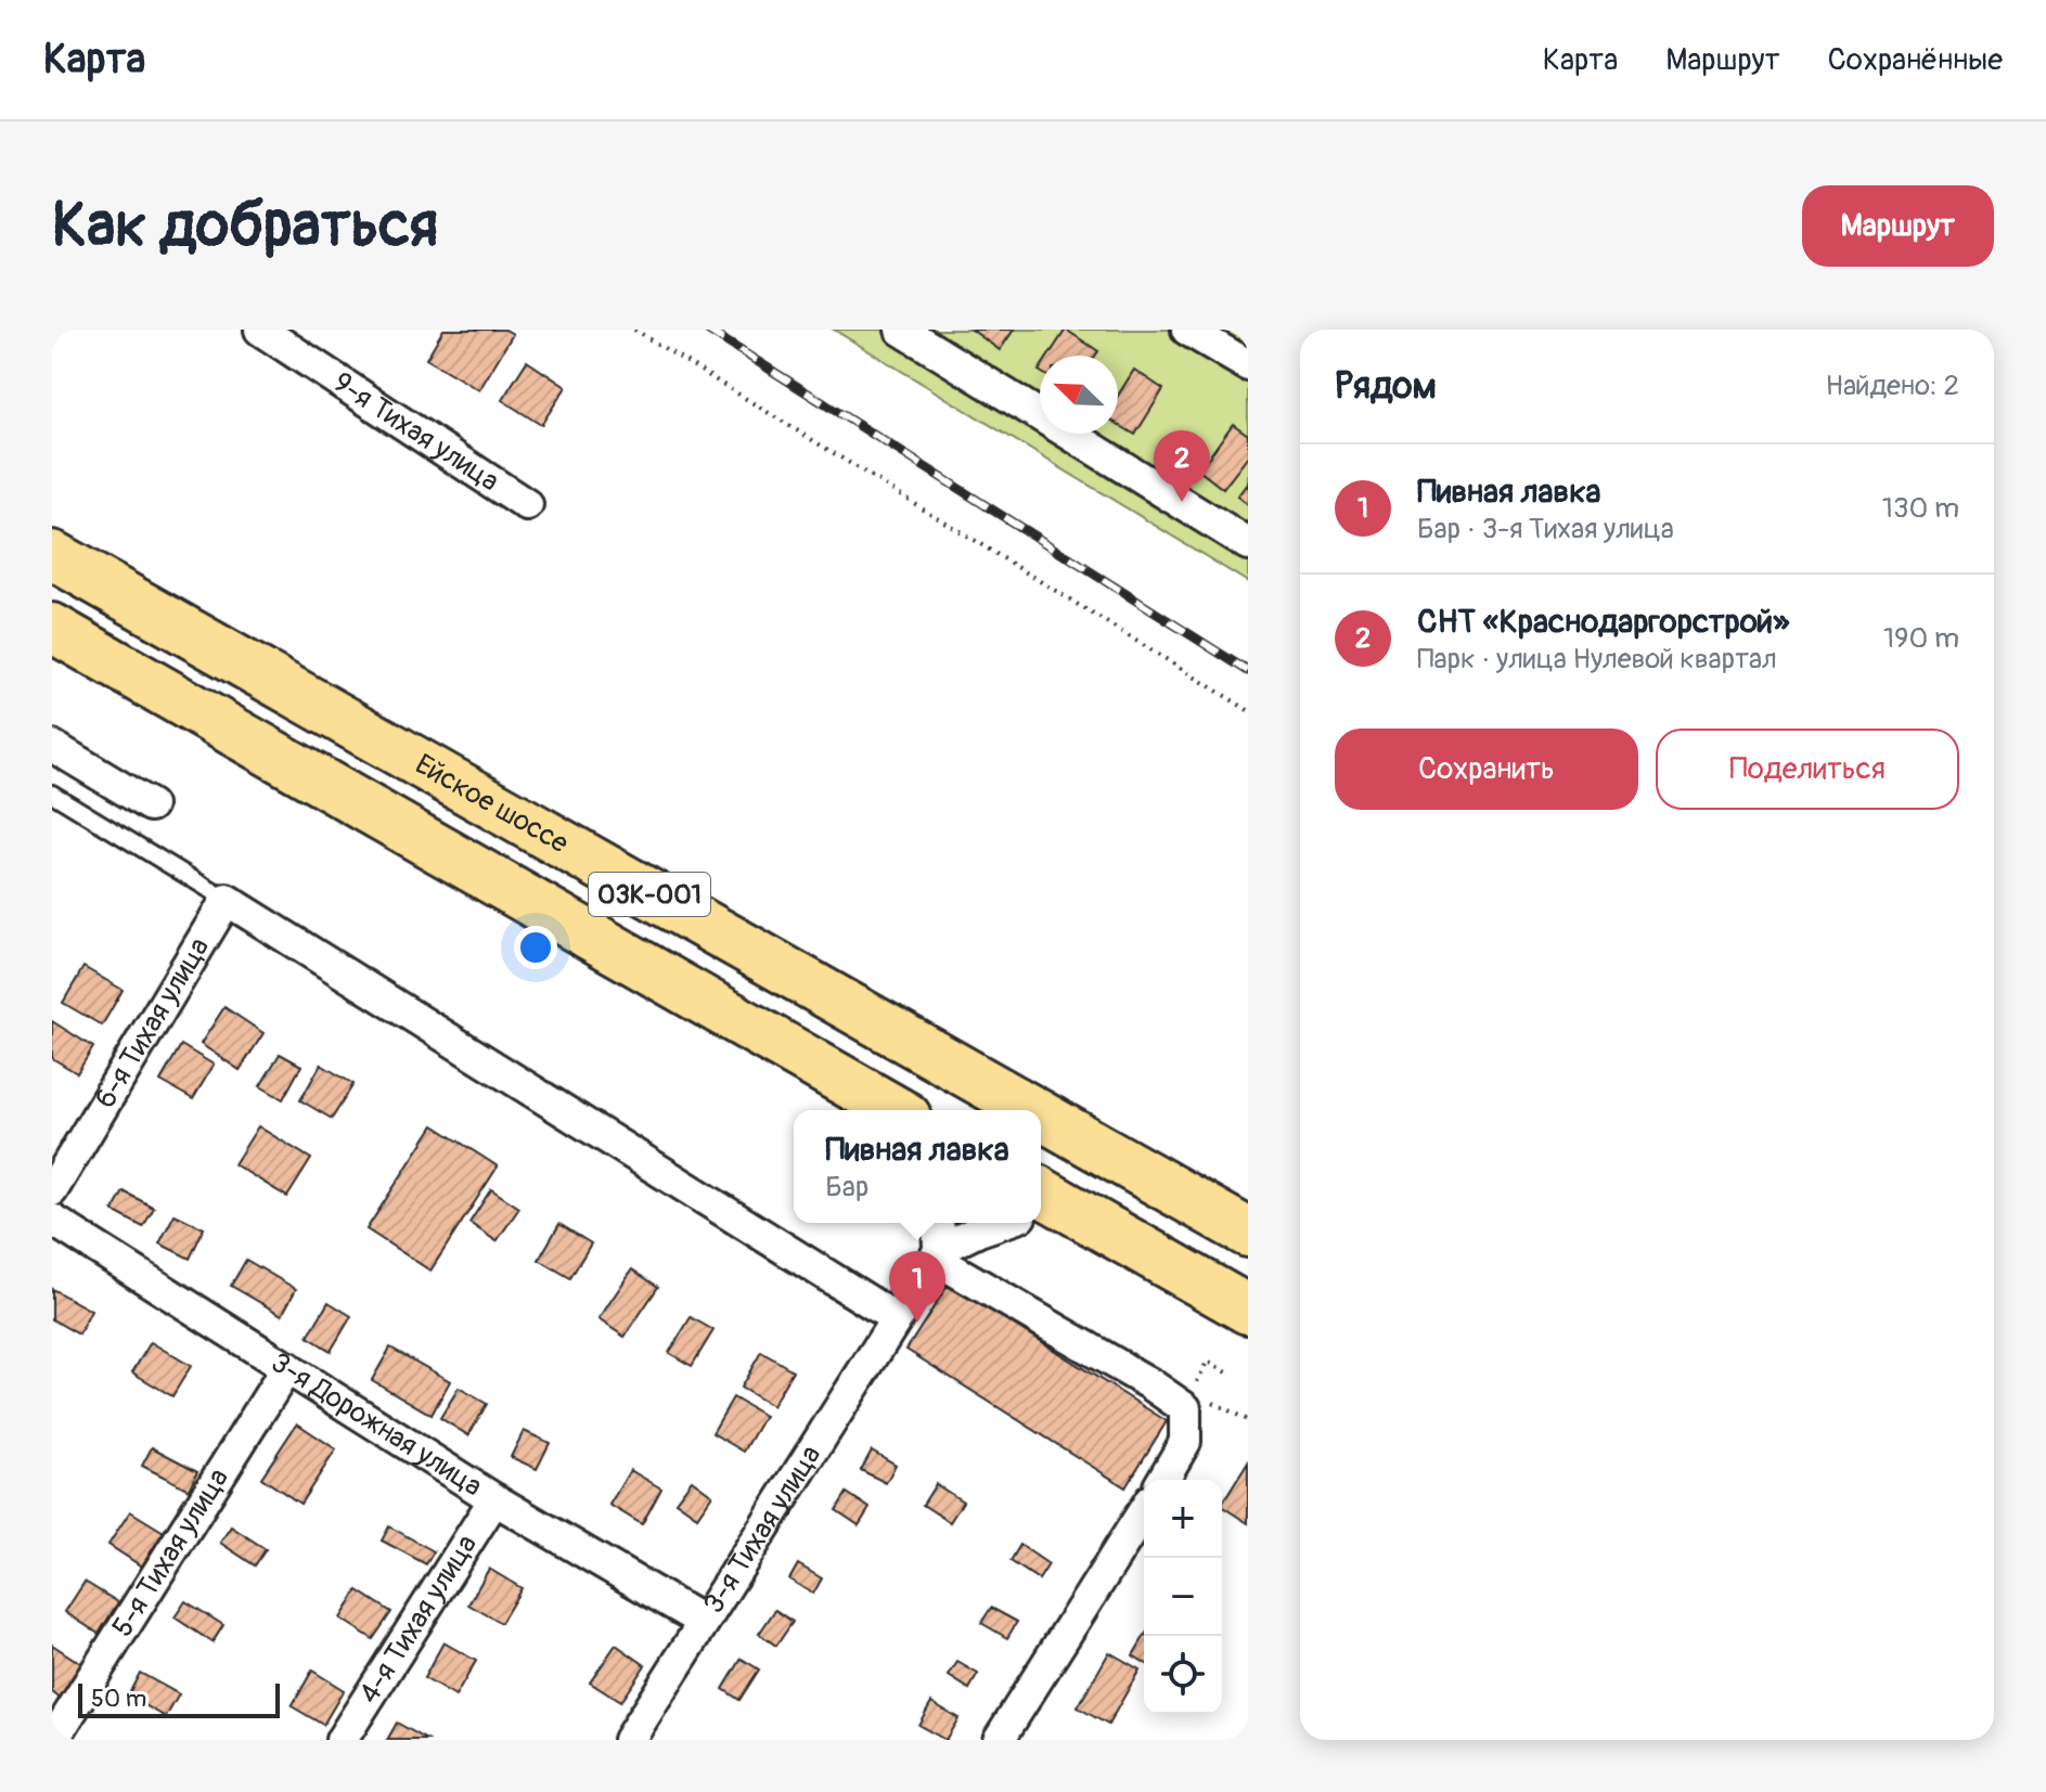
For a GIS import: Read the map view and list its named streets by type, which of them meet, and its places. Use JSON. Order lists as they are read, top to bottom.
{
  "streets": {
    "main road": ["Ейское шоссе", "03К-001"],
    "street": [
      "9-я Тихая улица",
      "6-я Тихая улица",
      "3-я Дорожная улица",
      "3-я Тихая улица",
      "5-я Тихая улица",
      "4-я Тихая улица"
    ]
  },
  "crossings": [
    ["3-я Дорожная улица", "3-я Тихая улица"],
    ["3-я Дорожная улица", "5-я Тихая улица"],
    ["3-я Дорожная улица", "4-я Тихая улица"]
  ],
  "scale_bar": "50 m",
  "north": "top left",
  "page": {
    "header": "Карта",
    "nav": ["Карта", "Маршрут", "Сохранённые"],
    "buttons": [
      "Маршрут",
      ["Сохранить", "Поделиться"]
    ],
    "title": "Как добраться",
    "heading": ["Рядом", "Найдено: 2"],
    "pins": ["2", "1"],
    "list": [
      {
        "mark": "1",
        "name": "Пивная лавка",
        "note": "Бар · 3-я Тихая улица",
        "value": "130 m"
      },
      {
        "mark": "2",
        "name": "СНТ «Краснодаргорстрой»",
        "note": "Парк · улица Нулевой квартал",
        "value": "190 m"
      }
    ],
    "popup": ["Пивная лавка", "Бар"],
    "map_buttons": ["+", "−"],
    "scale": "50 m"
  }
}
